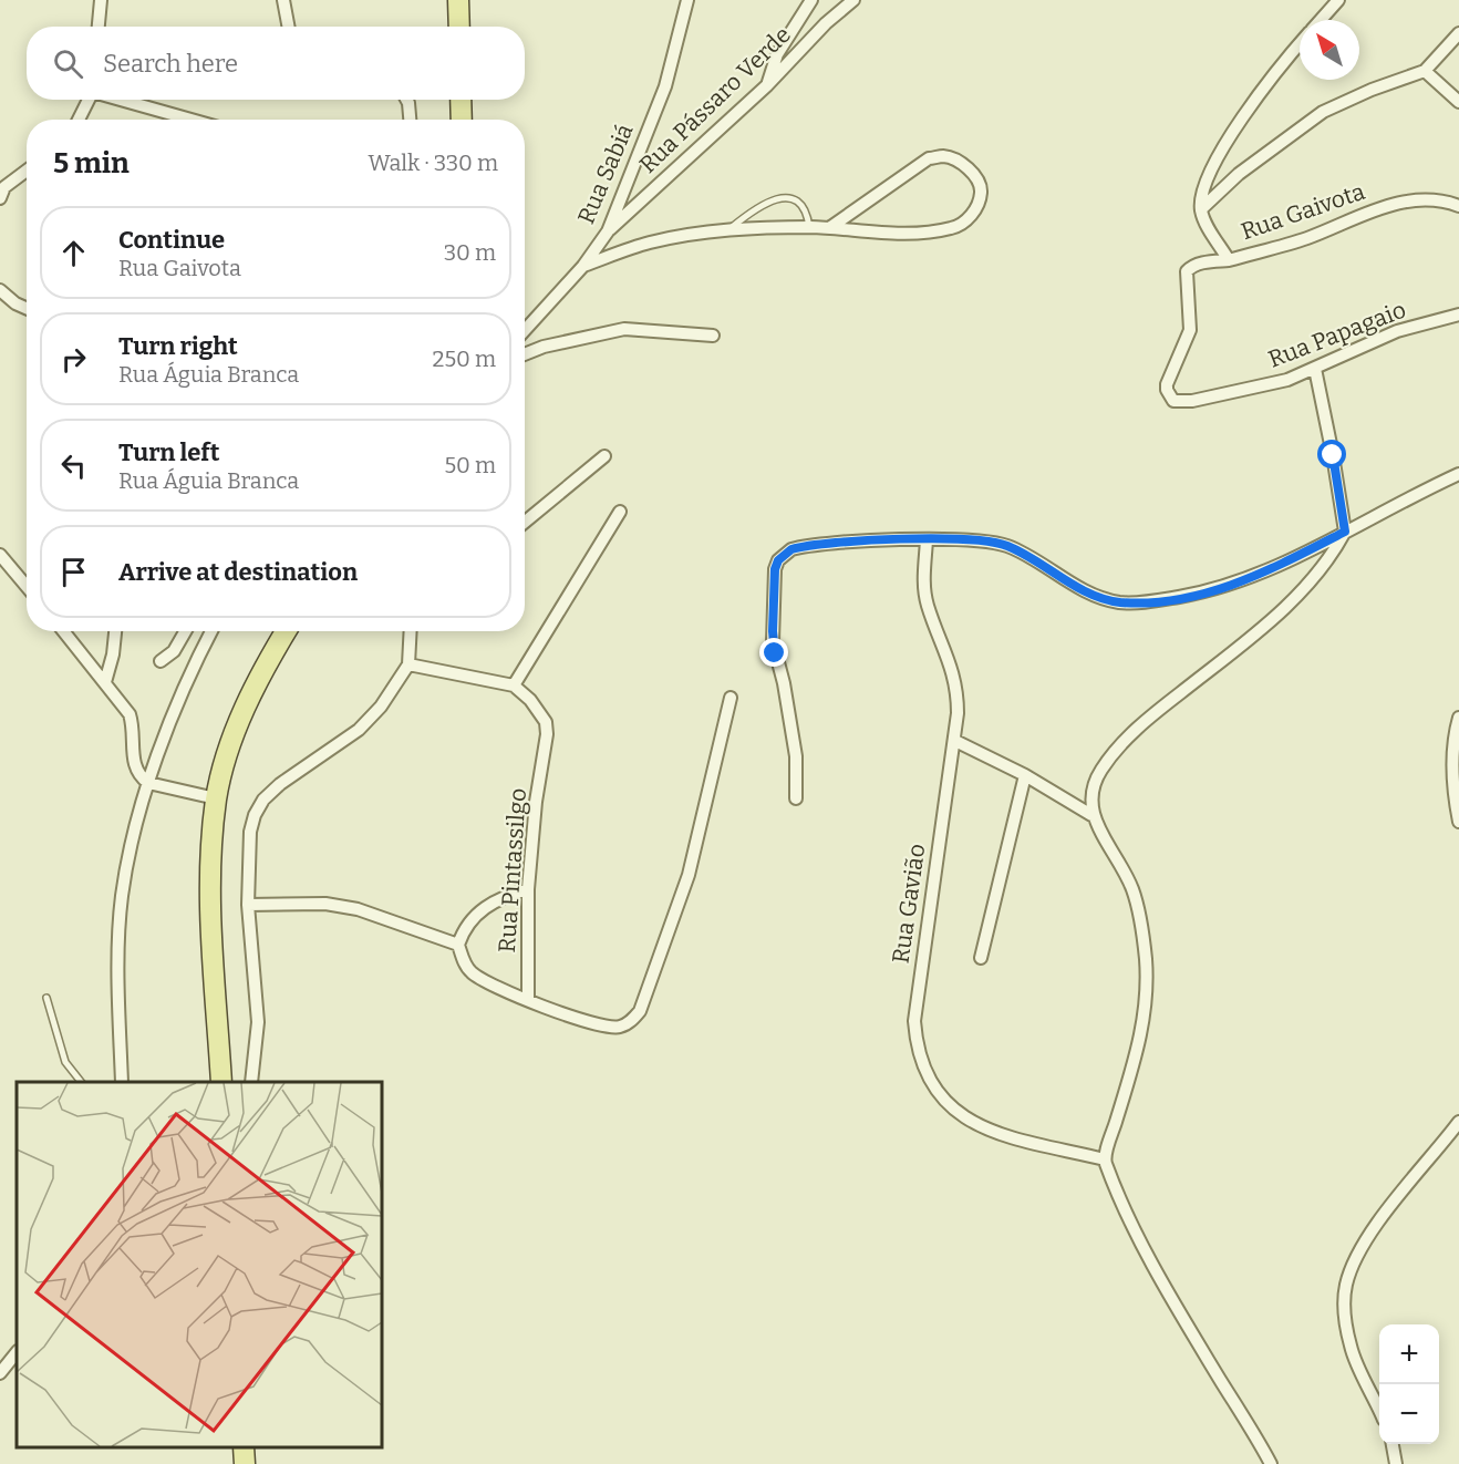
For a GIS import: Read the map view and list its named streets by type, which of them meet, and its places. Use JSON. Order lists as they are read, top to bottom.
{
  "streets": {
    "street": [
      "Rua Pássaro Verde",
      "Rua Sabiá",
      "Rua Gaivota",
      "Rua Papagaio",
      "Rua Pintassilgo",
      "Rua Gavião"
    ]
  },
  "crossings": [
    ["Rua Pássaro Verde", "Rua Sabiá"],
    ["Rua Gaivota", "Rua Papagaio"]
  ],
  "north": "top left",
  "page": {
    "search": "Search here",
    "heading": ["5 min", "Walk · 330 m"],
    "list": [
      ["Continue", "Rua Gaivota", "30 m"],
      ["Turn right", "Rua Águia Branca", "250 m"],
      ["Turn left", "Rua Águia Branca", "50 m"],
      "Arrive at destination"
    ],
    "map_buttons": ["+", "−"]
  }
}
